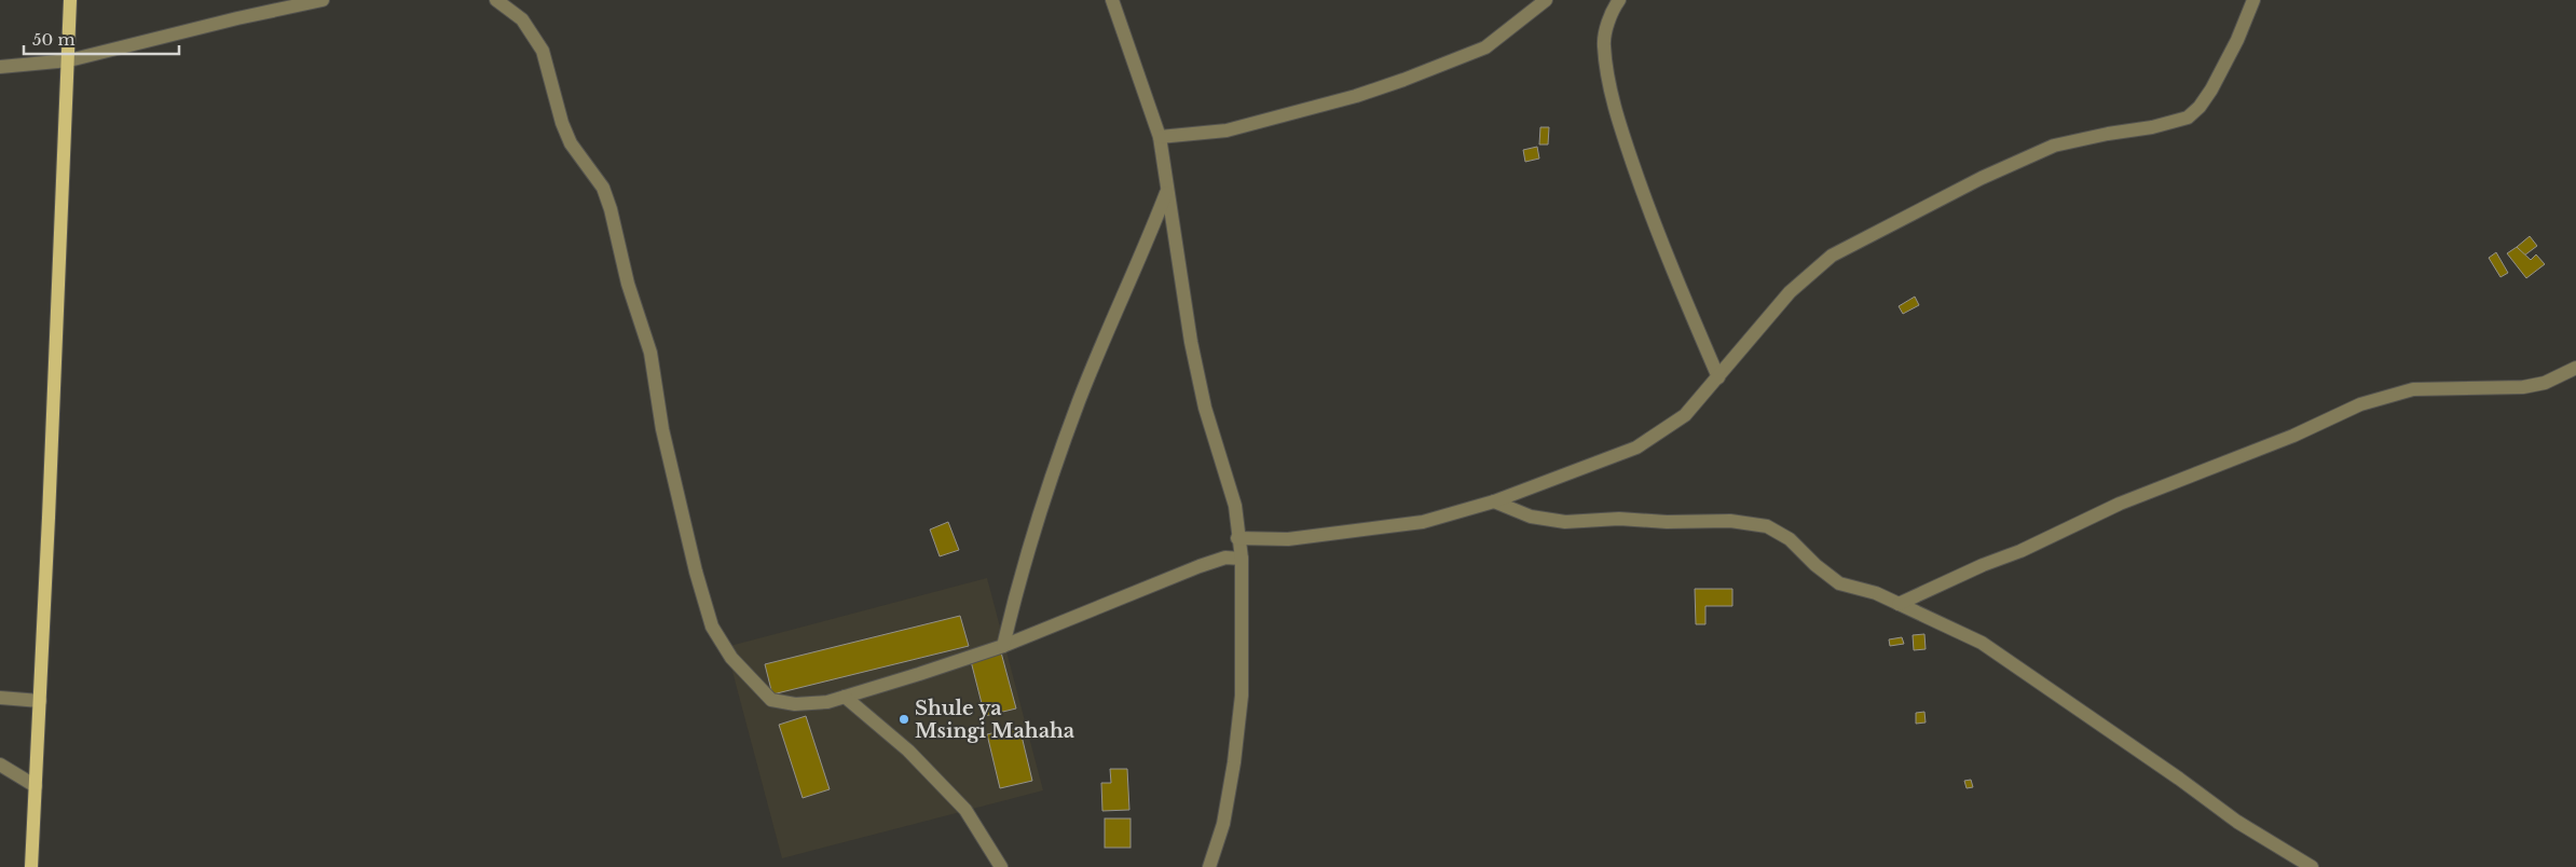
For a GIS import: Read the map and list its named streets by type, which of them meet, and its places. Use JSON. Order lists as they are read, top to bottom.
{
  "places": ["Shule ya Msingi Mahaha"],
  "scale_bar": "50 m"
}
